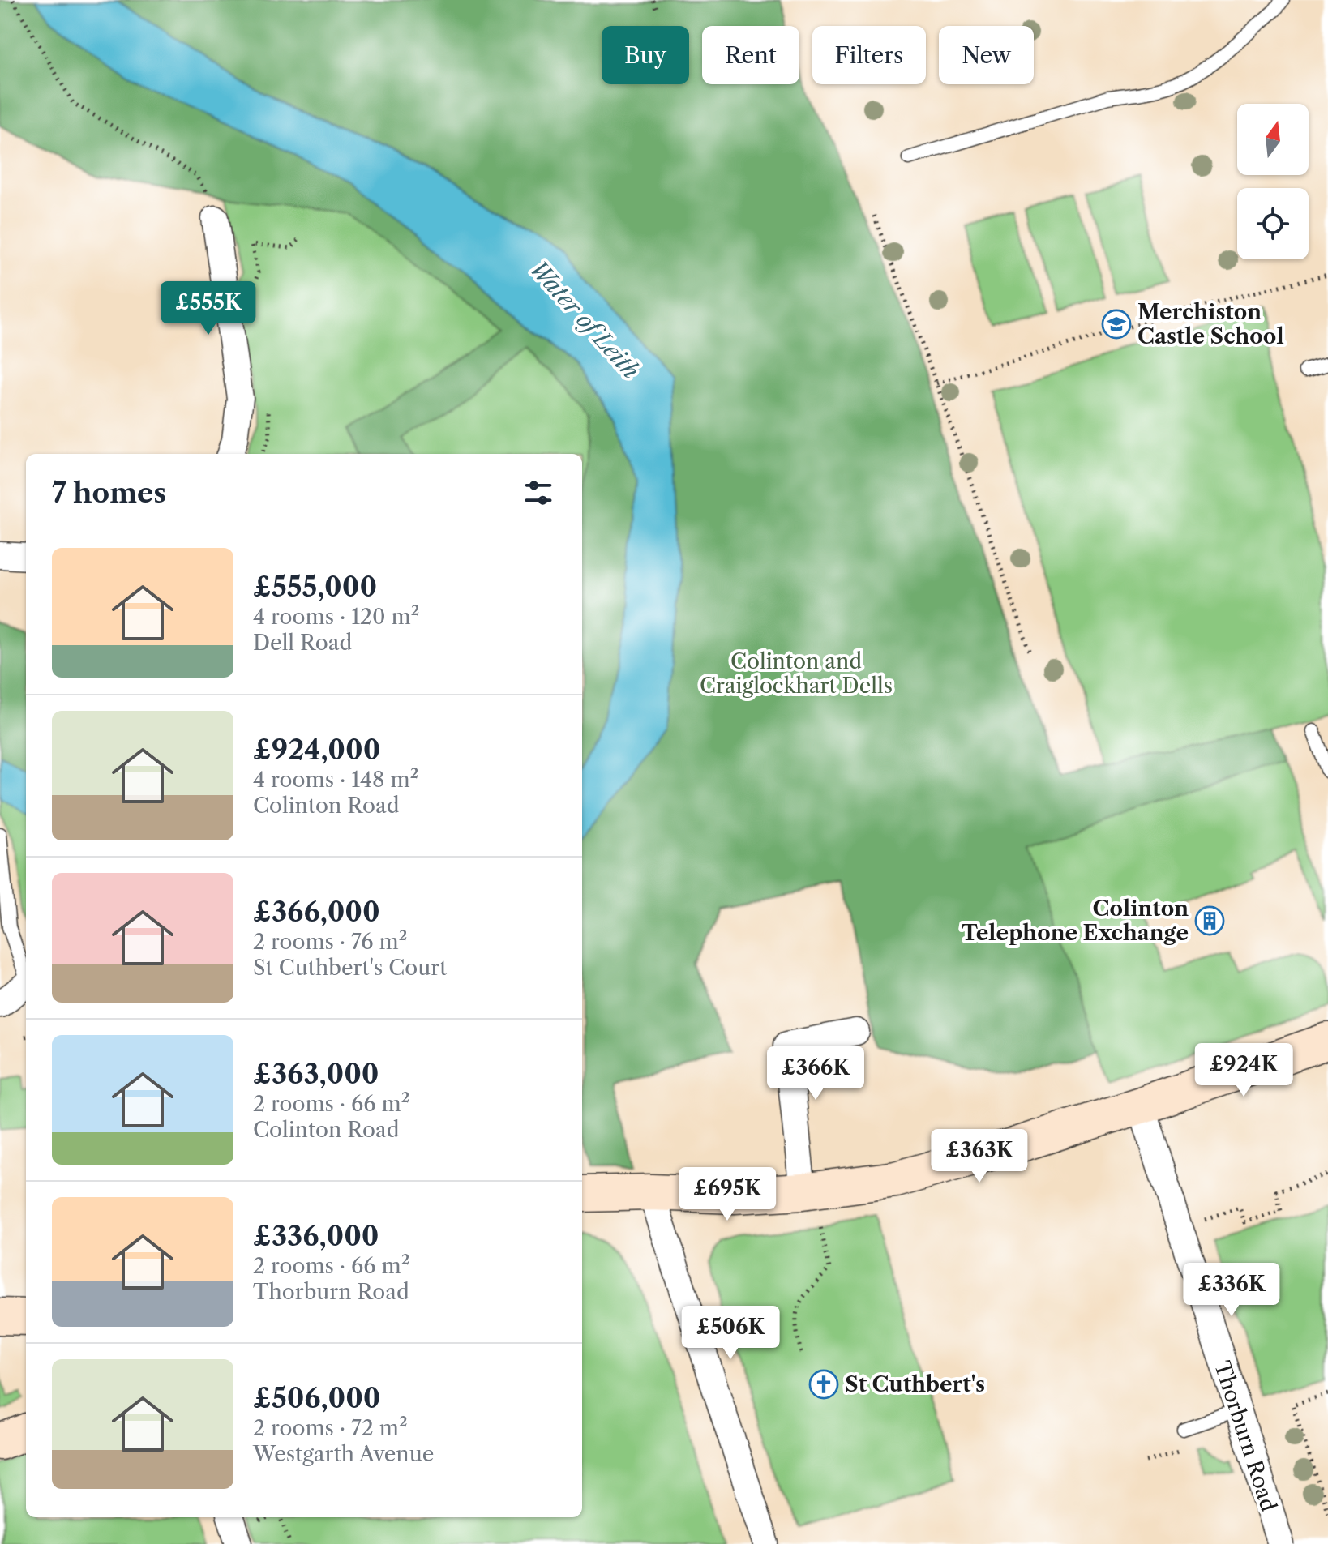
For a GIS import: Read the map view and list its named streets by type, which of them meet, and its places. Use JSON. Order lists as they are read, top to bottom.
{
  "streets": {
    "street": ["Thorburn Road"]
  },
  "water": ["Water of Leith"],
  "parks": ["Colinton and Craiglockhart Dells"],
  "places": {
    "school or university": ["Merchiston Castle School"],
    "building": ["Colinton Telephone Exchange"],
    "church": ["St Cuthbert's"]
  },
  "north": "top",
  "page": {
    "chip": [
      "Buy",
      "Rent",
      "Filters",
      "New"
    ],
    "price": [
      "£555K",
      "£924K",
      "£366K",
      "£363K",
      "£695K",
      "£336K",
      "£506K"
    ],
    "heading": "7 homes",
    "list": [
      {
        "name": "£555,000",
        "note": "4 rooms · 120 m² · Dell Road"
      },
      {
        "name": "£924,000",
        "note": "4 rooms · 148 m² · Colinton Road"
      },
      {
        "name": "£366,000",
        "note": "2 rooms · 76 m² · St Cuthbert's Court"
      },
      {
        "name": "£363,000",
        "note": "2 rooms · 66 m² · Colinton Road"
      },
      {
        "name": "£336,000",
        "note": "2 rooms · 66 m² · Thorburn Road"
      },
      {
        "name": "£506,000",
        "note": "2 rooms · 72 m² · Westgarth Avenue"
      }
    ]
  }
}
